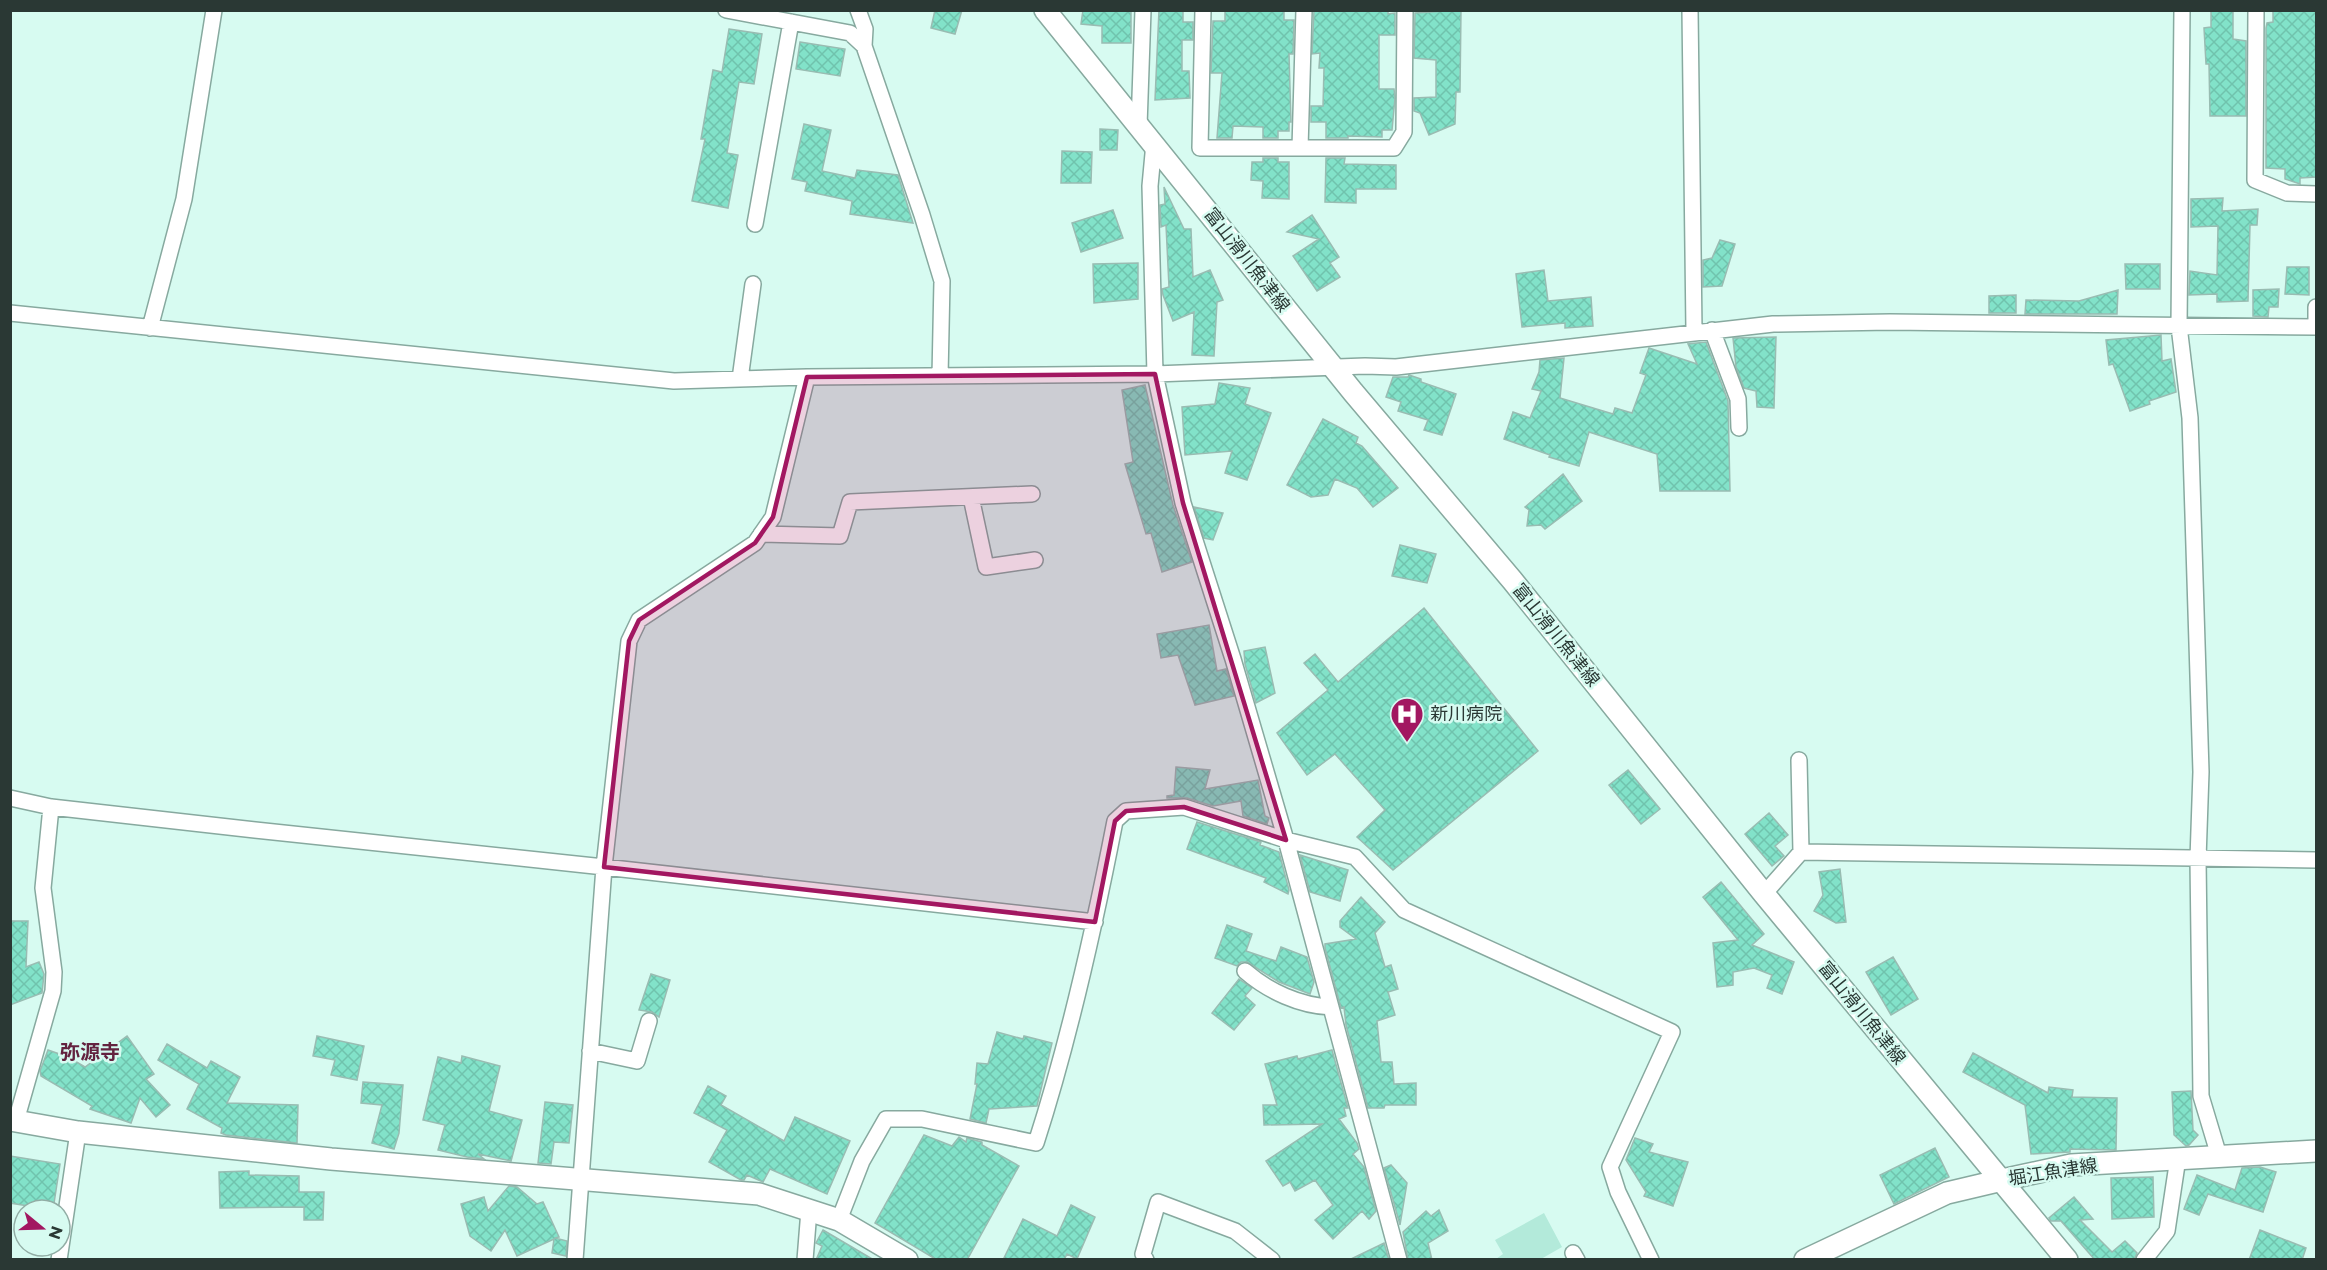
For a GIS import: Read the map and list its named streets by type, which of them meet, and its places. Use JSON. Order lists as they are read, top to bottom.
{
  "streets": {
    "main road": ["富山滑川魚津線", "堀江魚津線"]
  },
  "crossings": [
    ["富山滑川魚津線", "堀江魚津線"]
  ],
  "districts": ["弥源寺"],
  "places": {
    "hospital": ["新川病院"]
  },
  "north": "right"
}
